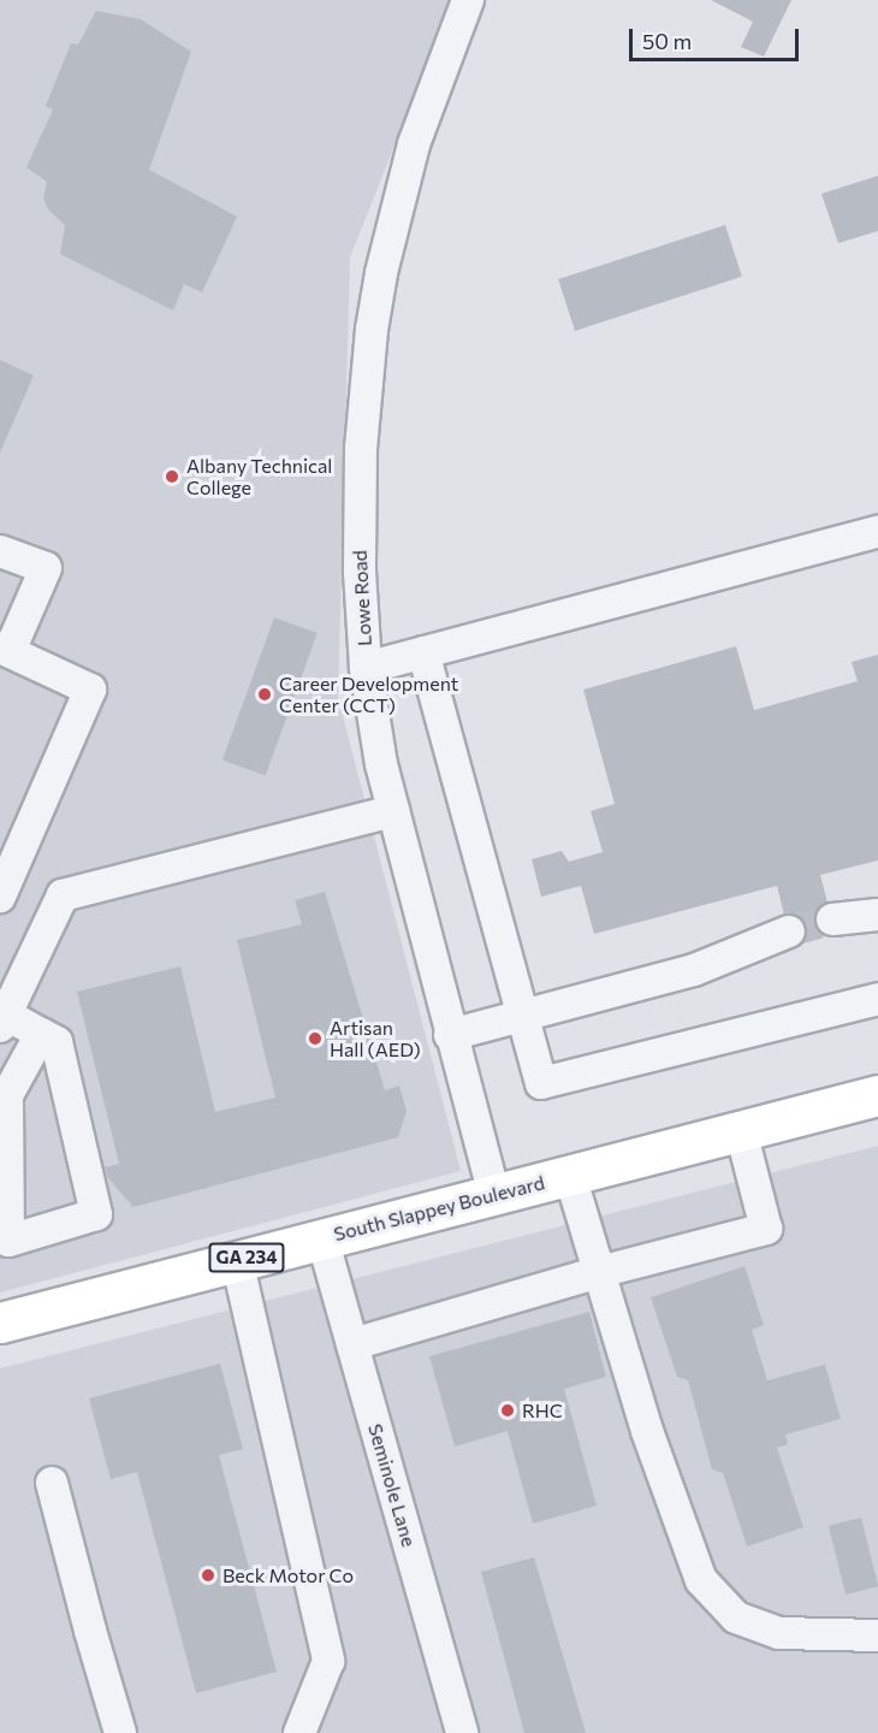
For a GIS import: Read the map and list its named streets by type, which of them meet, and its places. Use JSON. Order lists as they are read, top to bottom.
{
  "streets": {
    "main road": ["South Slappey Boulevard", "GA 234"],
    "street": ["Lowe Road", "Seminole Lane"]
  },
  "crossings": [
    ["Lowe Road", "South Slappey Boulevard"],
    ["South Slappey Boulevard", "Seminole Lane"]
  ],
  "places": [
    "Albany Technical College",
    "Career Development Center (CCT)",
    "Artisan Hall (AED)",
    "RHC",
    "Beck Motor Co"
  ],
  "scale_bar": "50 m"
}
